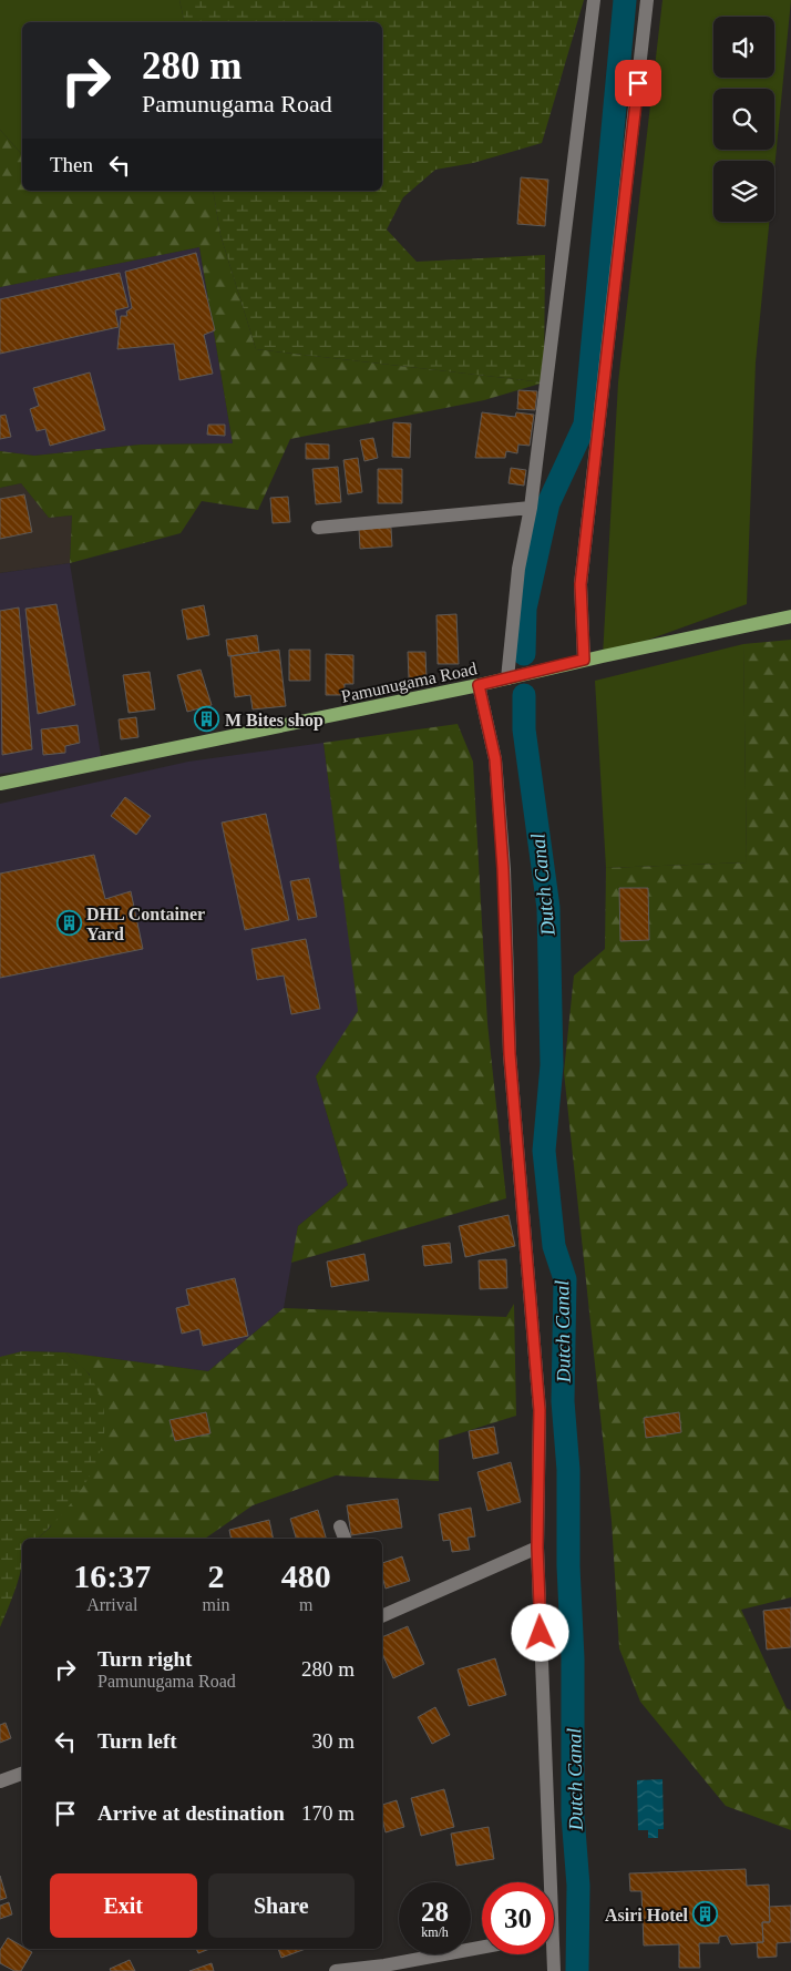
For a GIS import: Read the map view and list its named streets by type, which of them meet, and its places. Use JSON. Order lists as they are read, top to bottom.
{
  "streets": {
    "main road": ["Pamunugama Road"]
  },
  "water": ["Dutch Canal"],
  "places": {
    "building": ["M Bites shop", "DHL Container Yard", "Asiri Hotel"]
  },
  "page": {
    "turn": ["280 m", "Pamunugama Road"],
    "then": "Then",
    "eta": [
      "16:37",
      "Arrival",
      "2",
      "min",
      "480",
      "m"
    ],
    "list": [
      {
        "name": "Turn right",
        "note": "Pamunugama Road",
        "value": "280 m"
      },
      {
        "name": "Turn left",
        "value": "30 m"
      },
      {
        "name": "Arrive at destination",
        "value": "170 m"
      }
    ],
    "buttons": ["Exit", "Share"],
    "speed": "28 km/h",
    "limit": "30"
  }
}
